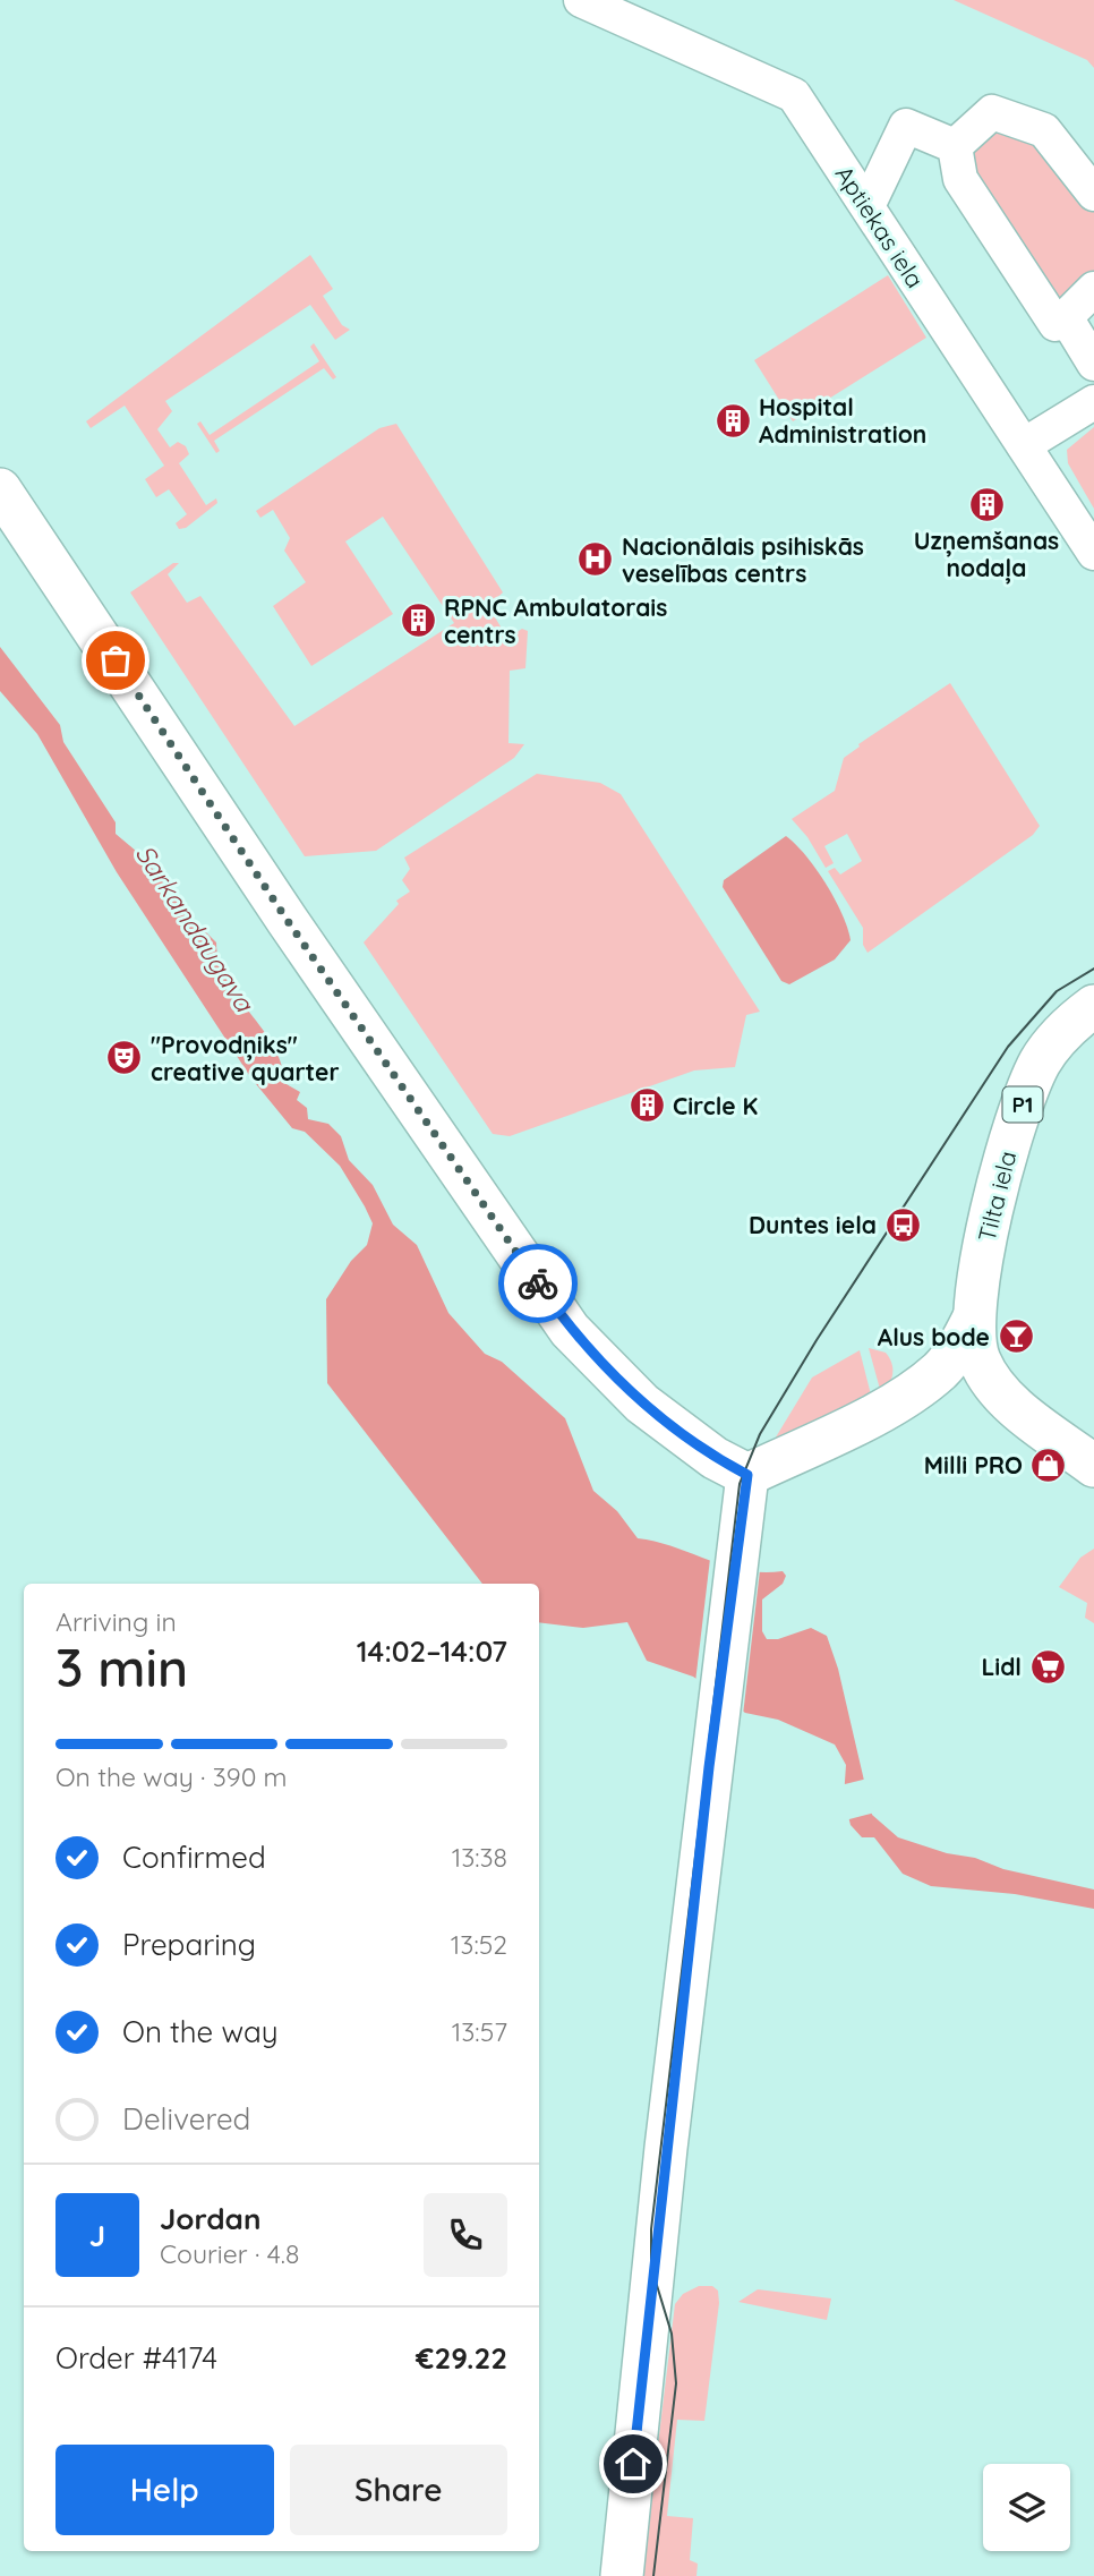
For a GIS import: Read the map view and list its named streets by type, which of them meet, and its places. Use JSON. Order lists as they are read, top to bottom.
{
  "streets": {
    "main road": ["P1", "Tilta iela"],
    "street": ["Aptiekas iela"]
  },
  "crossings": [
    ["P1", "Tilta iela"]
  ],
  "water": ["Sarkandaugava"],
  "places": {
    "building": [
      "Hospital Administration",
      "Uzņemšanas nodaļa",
      "RPNC Ambulatorais centrs",
      "Circle K"
    ],
    "hospital": ["Nacionālais psihiskās veselības centrs"],
    "theatre": ["\"Provodņiks\" creative quarter"],
    "bus stop": ["Duntes iela"],
    "bar": ["Alus bode"],
    "shop": ["Milli PRO"],
    "supermarket": ["Lidl"]
  },
  "page": {
    "heading": ["3 min", "Arriving in", "14:02–14:07"],
    "panel": [
      "Jordan",
      "Courier · 4.8",
      "Order #4174",
      "€29.22"
    ],
    "bar": "On the way · 390 m",
    "list": [
      ["Confirmed", "13:38"],
      ["Preparing", "13:52"],
      ["On the way", "13:57"],
      "Delivered"
    ],
    "round": "J",
    "buttons": ["Help", "Share"]
  }
}
